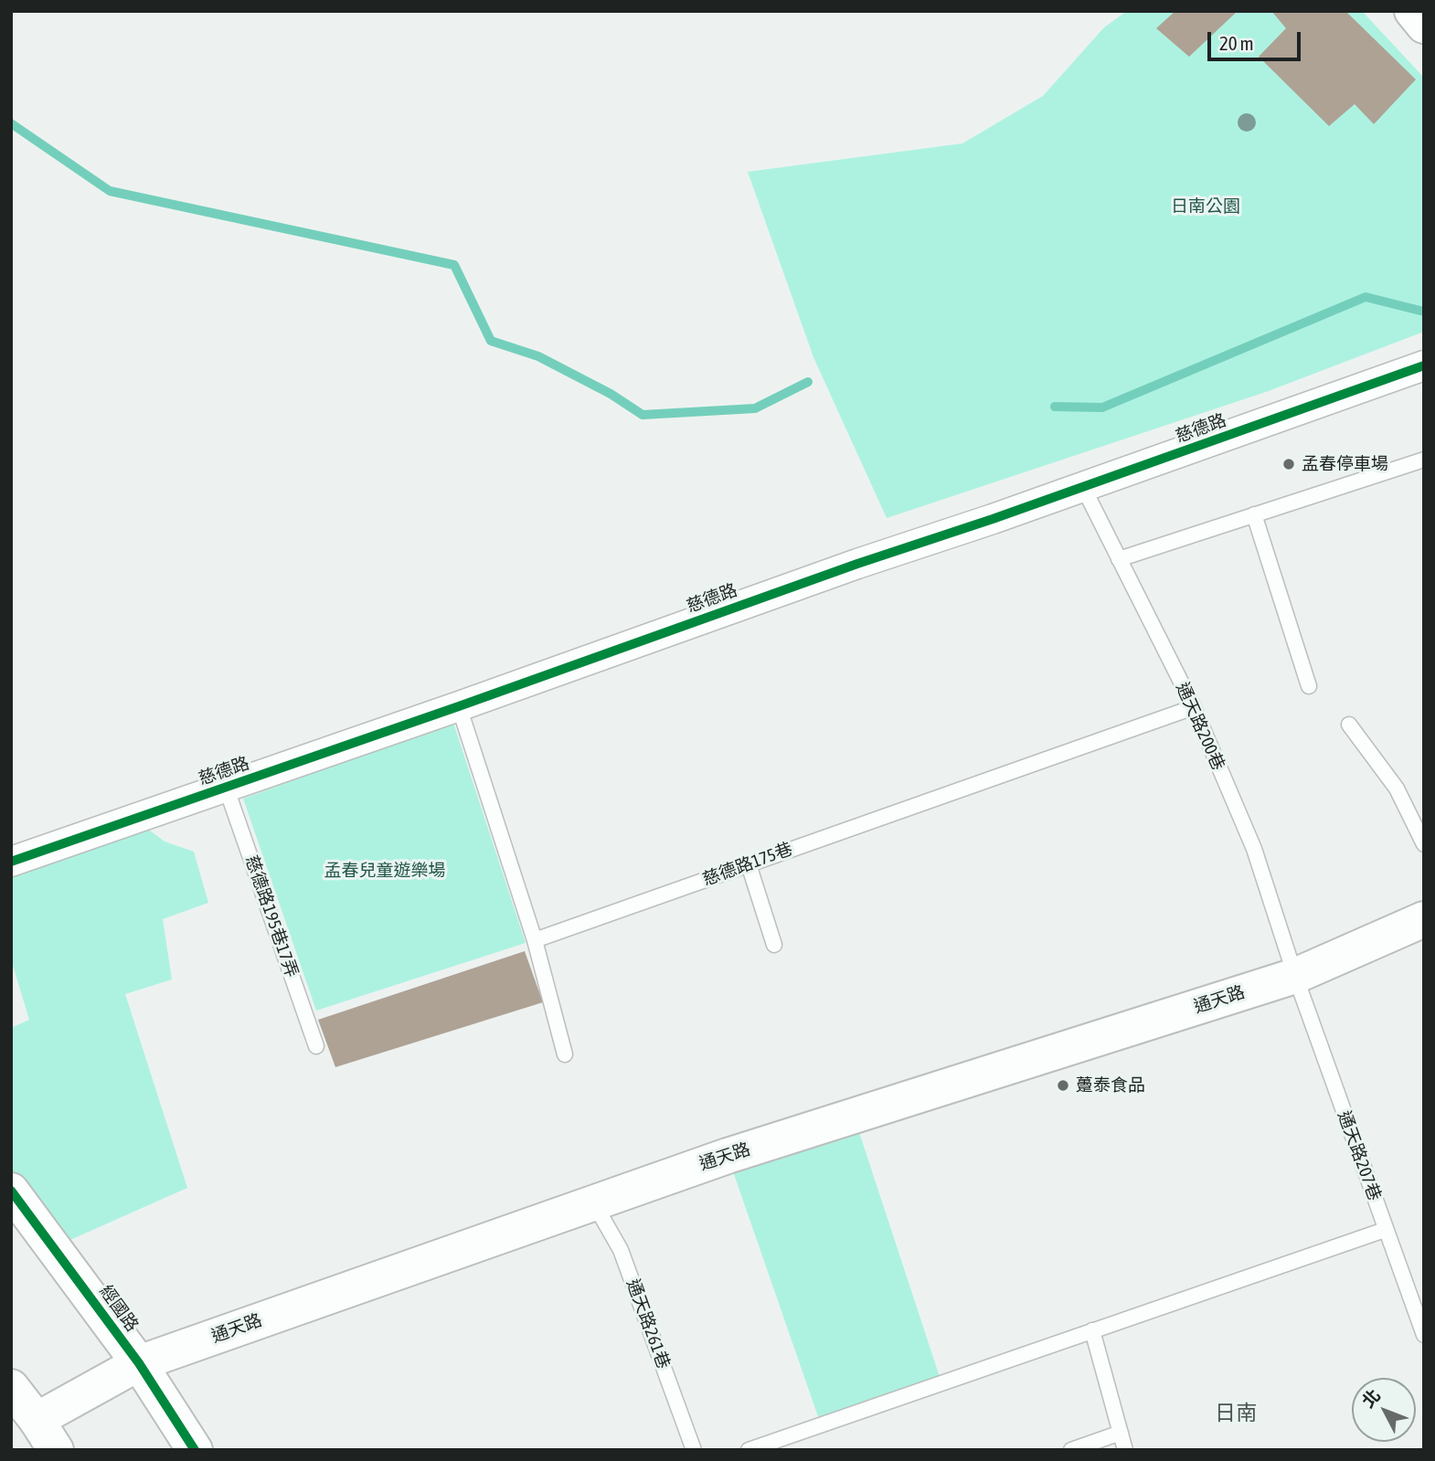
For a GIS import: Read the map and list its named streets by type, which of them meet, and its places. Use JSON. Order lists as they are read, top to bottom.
{
  "streets": {
    "main road": ["通天路", "經國路"],
    "street": ["慈德路"],
    "lane": [
      "通天路200巷",
      "慈德路175巷",
      "慈德路195巷17弄",
      "通天路207巷",
      "通天路261巷"
    ]
  },
  "crossings": [
    ["慈德路", "通天路200巷"],
    ["慈德路", "慈德路195巷17弄"],
    ["通天路200巷", "慈德路175巷"],
    ["通天路200巷", "通天路"],
    ["通天路200巷", "通天路207巷"],
    ["通天路", "通天路207巷"],
    ["通天路", "經國路"],
    ["通天路", "通天路261巷"]
  ],
  "districts": ["日南"],
  "parks": ["日南公園", "孟春兒童遊樂場"],
  "places": ["孟春停車場", "躉泰食品"],
  "scale_bar": "20 m",
  "north": "top left"
}
